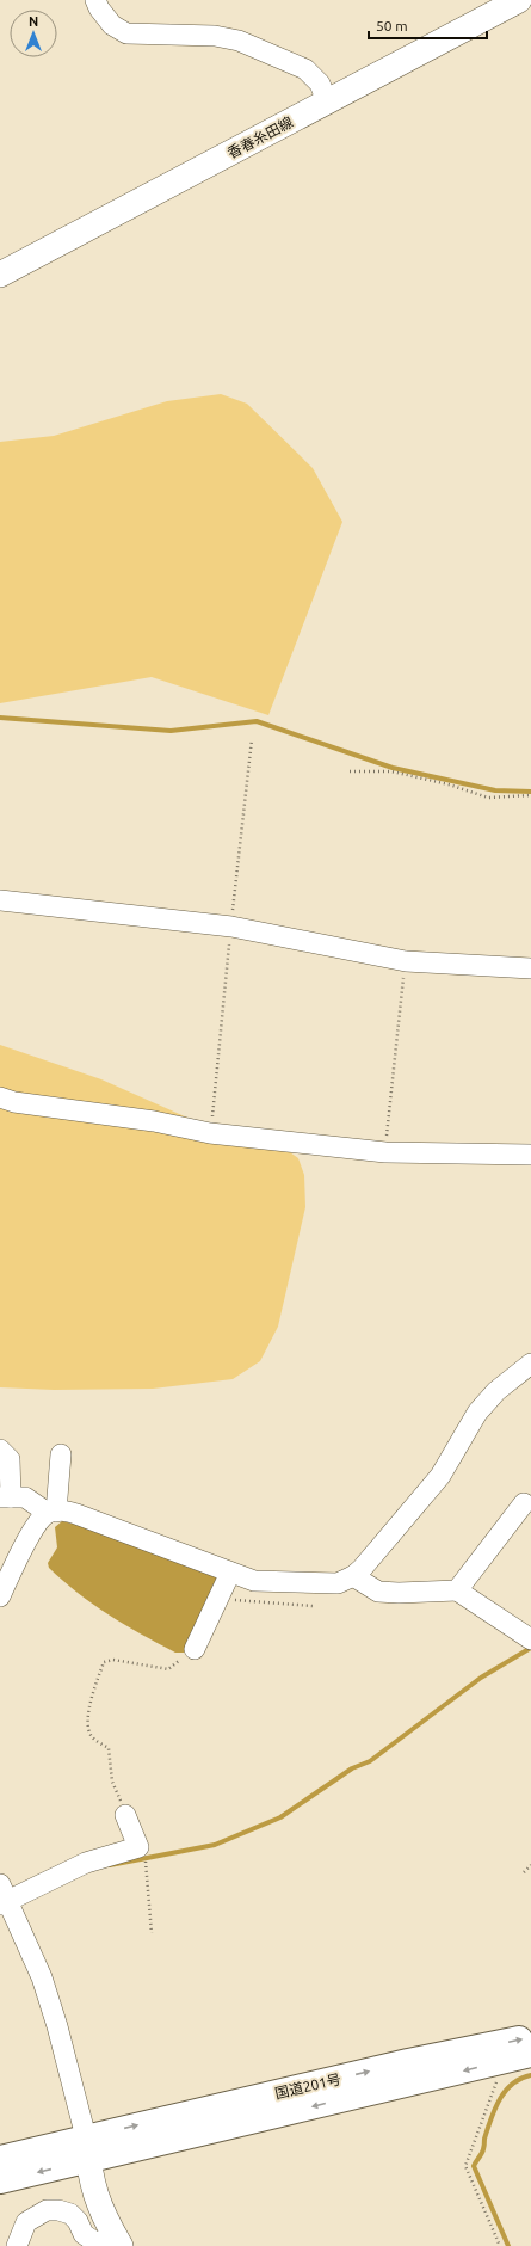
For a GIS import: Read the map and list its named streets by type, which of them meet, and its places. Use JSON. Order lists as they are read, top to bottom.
{
  "streets": {
    "highway": ["国道201号"],
    "main road": ["香春糸田線"]
  },
  "scale_bar": "50 m",
  "north": "top"
}
